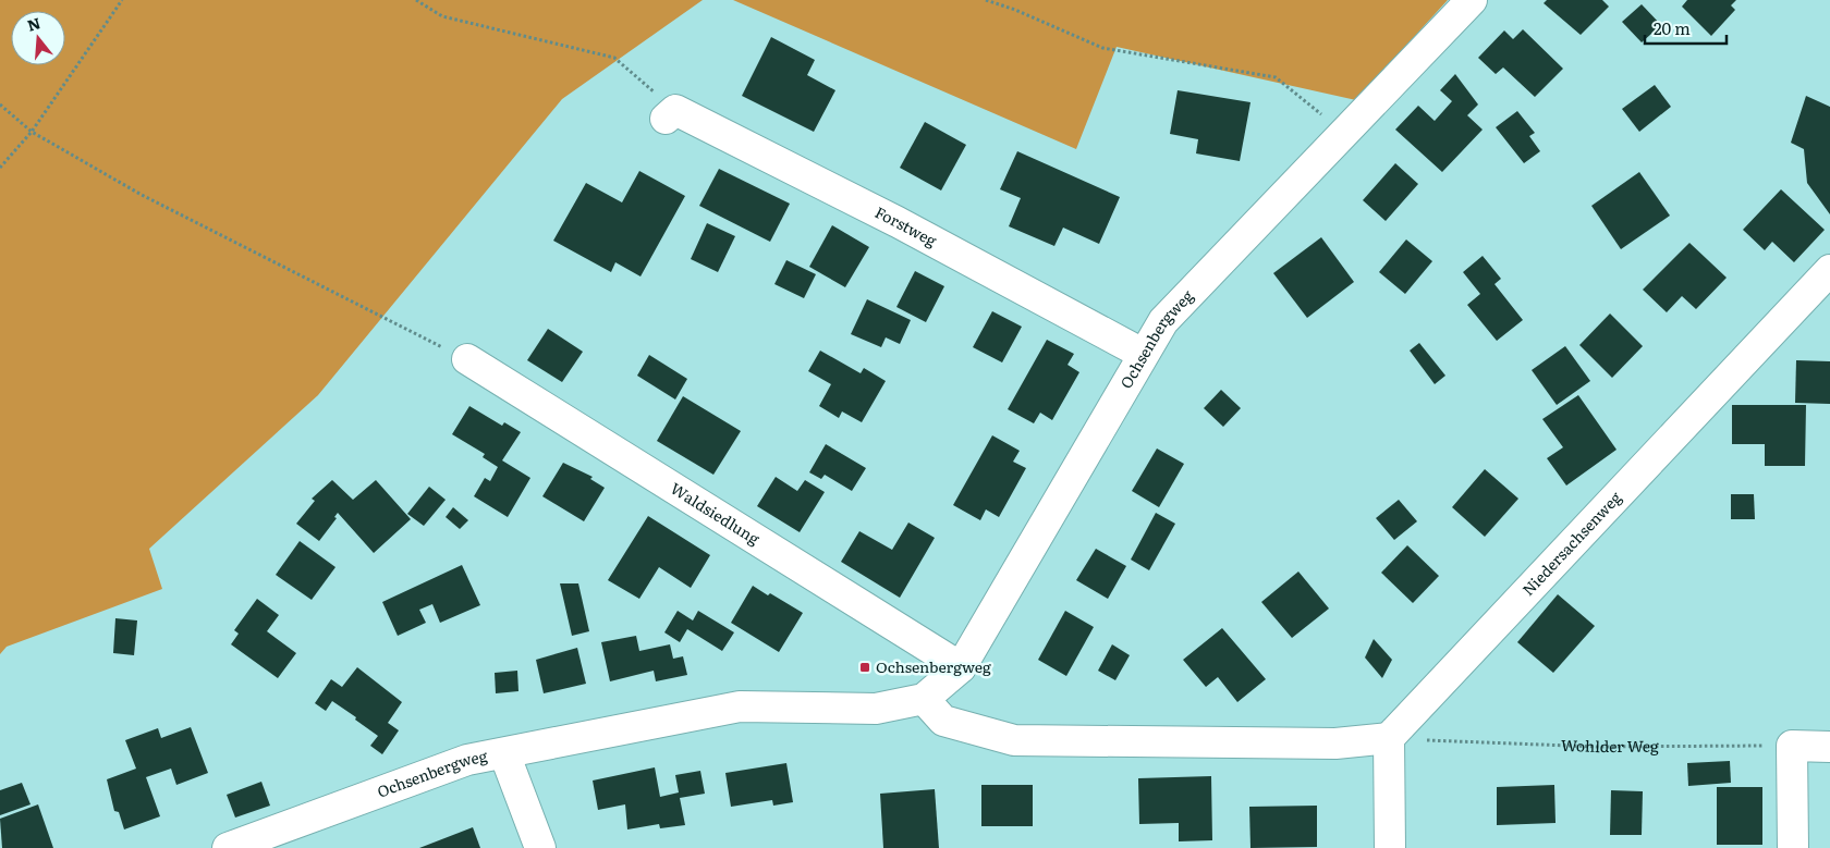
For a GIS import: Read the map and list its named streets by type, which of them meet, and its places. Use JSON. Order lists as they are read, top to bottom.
{
  "streets": {
    "street": [
      "Forstweg",
      "Ochsenbergweg",
      "Waldsiedlung",
      "Niedersachsenweg"
    ],
    "path": ["Wohlder Weg"]
  },
  "crossings": [
    ["Forstweg", "Ochsenbergweg"],
    ["Ochsenbergweg", "Waldsiedlung"],
    ["Niedersachsenweg", "Wohlder Weg"]
  ],
  "places": {
    "transit": ["Ochsenbergweg"]
  },
  "scale_bar": "20 m",
  "north": "top"
}
